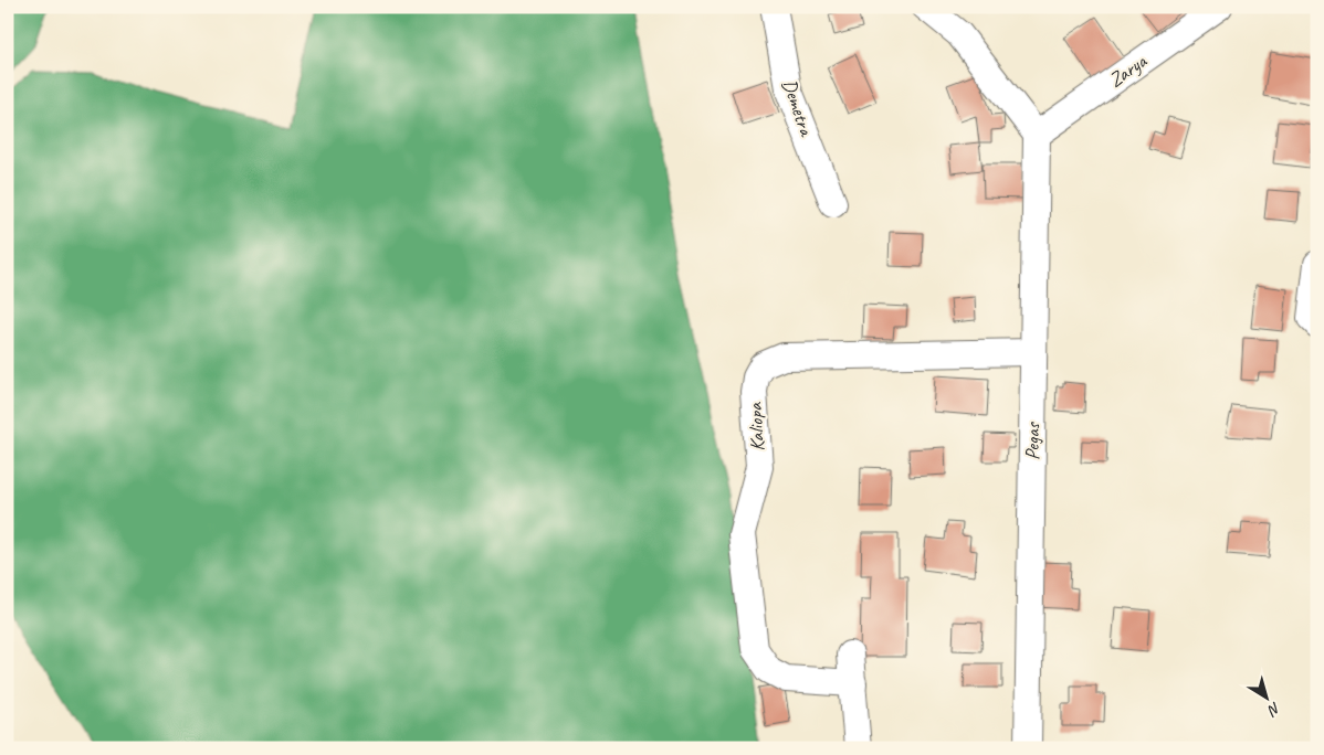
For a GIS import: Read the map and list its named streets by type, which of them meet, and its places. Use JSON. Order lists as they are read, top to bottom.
{
  "streets": {
    "street": [
      "Zarya",
      "Demetra",
      "Kaliopa",
      "Pegas"
    ]
  },
  "crossings": [
    ["Zarya", "Pegas"],
    ["Kaliopa", "Pegas"]
  ],
  "north": "bottom right"
}
